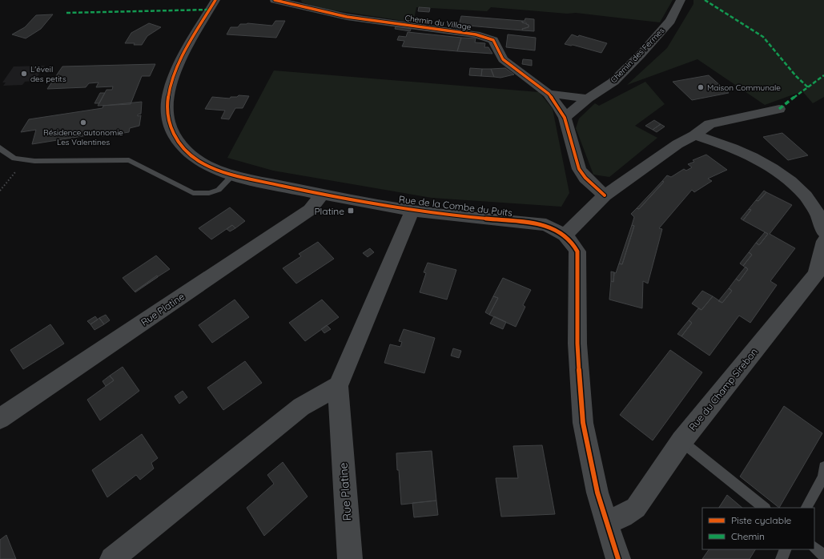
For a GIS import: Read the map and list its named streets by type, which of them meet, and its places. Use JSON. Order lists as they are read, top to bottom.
{
  "streets": {
    "street": [
      "Chemin du Village",
      "Chemin des Fermes",
      "Rue de la Combe du Puits",
      "Rue Platine",
      "Rue du Champ Sirebon"
    ]
  },
  "crossings": [
    ["Chemin du Village", "Chemin des Fermes"],
    ["Rue de la Combe du Puits", "Rue Platine"],
    ["Rue de la Combe du Puits", "Rue du Champ Sirebon"]
  ],
  "places": {
    "other": ["L'éveil des petits", "Maison Communale", "Résidence autonomie Les Valentines"],
    "transit": ["Platine"]
  },
  "legend": ["Piste cyclable", "Chemin"]
}
